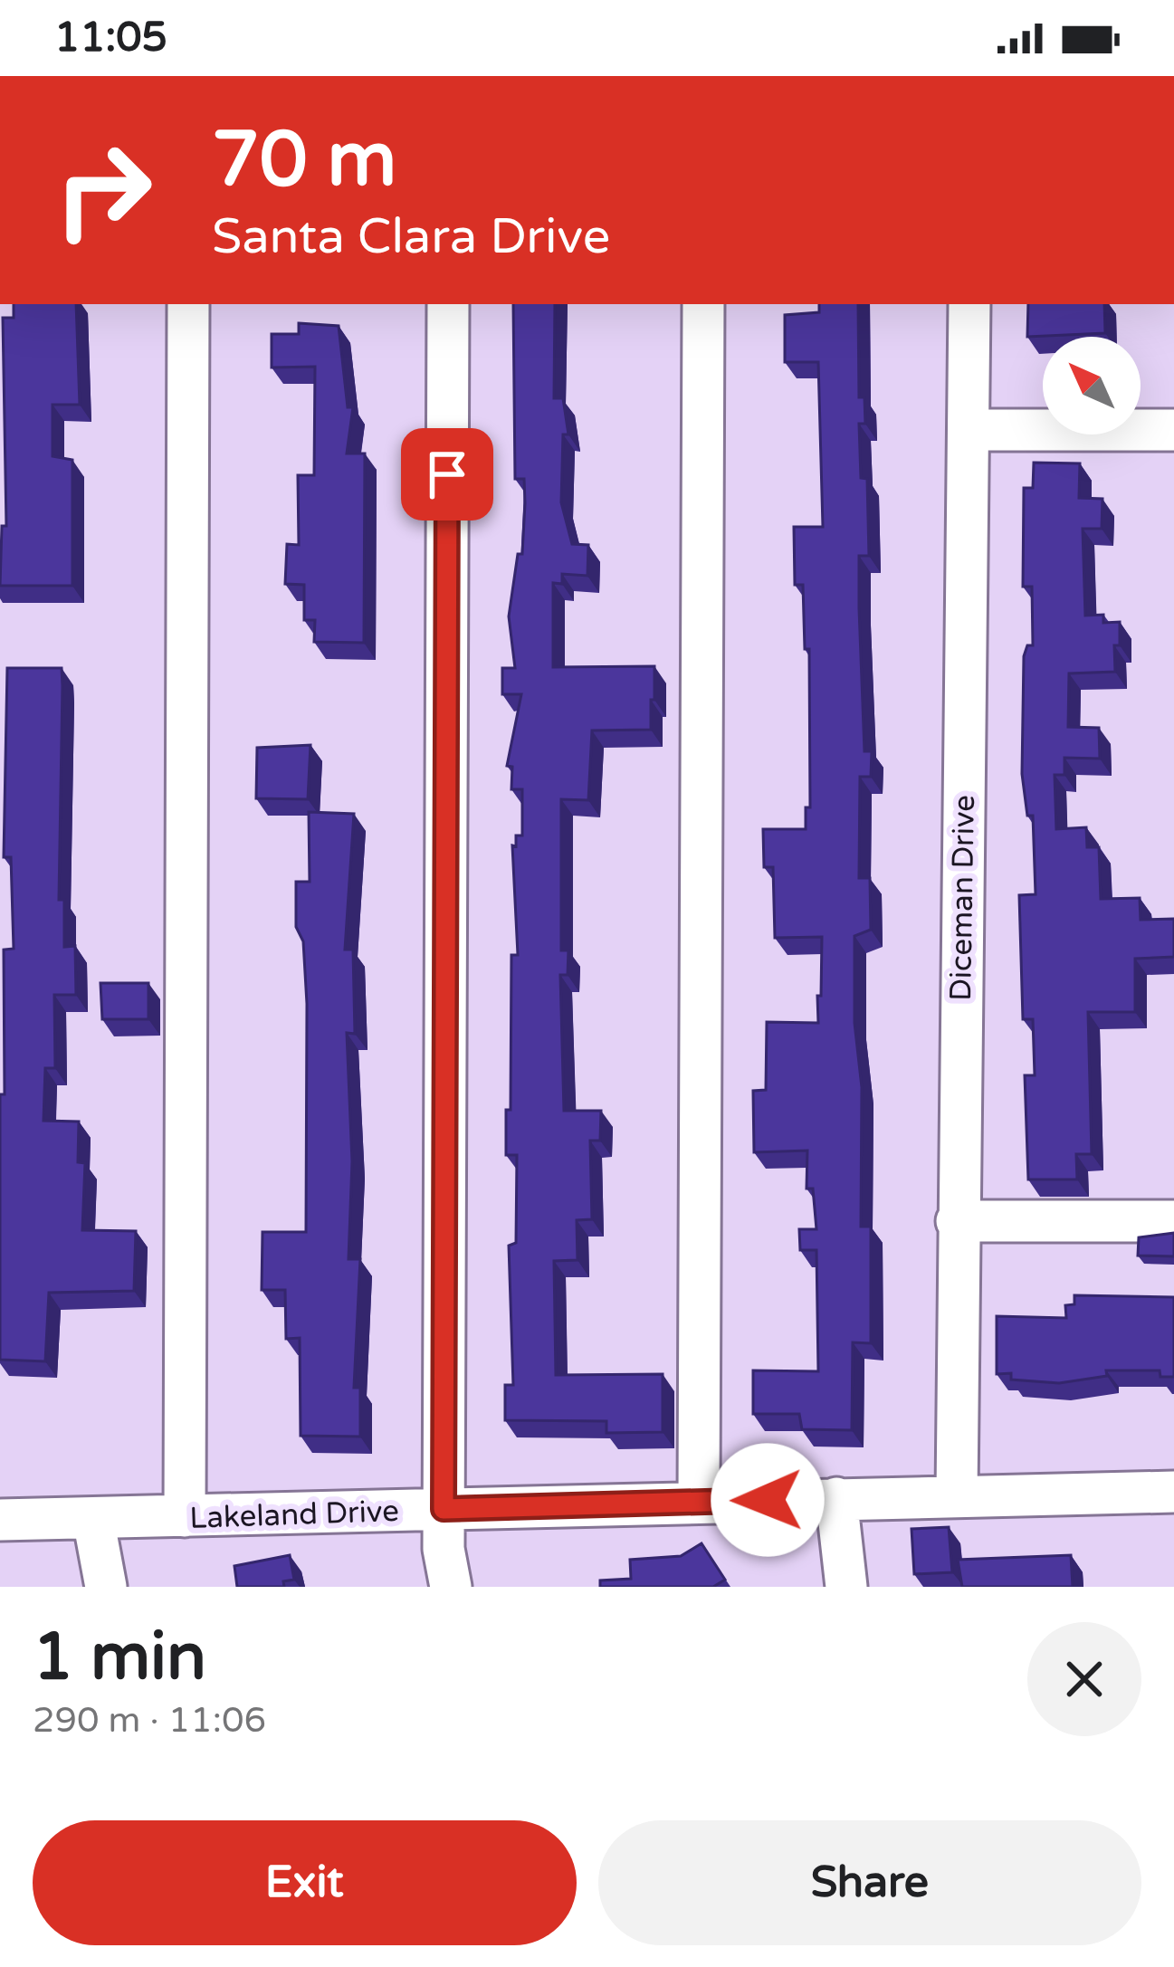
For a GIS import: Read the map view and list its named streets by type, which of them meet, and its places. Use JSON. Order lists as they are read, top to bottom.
{
  "streets": {
    "street": ["Diceman Drive", "Lakeland Drive"]
  },
  "crossings": [
    ["Diceman Drive", "Lakeland Drive"]
  ],
  "north": "top left",
  "page": {
    "status": "11:05",
    "turn": ["70 m", "Santa Clara Drive"],
    "heading": ["1 min", "290 m · 11:06"],
    "buttons": ["Exit", "Share"]
  }
}
